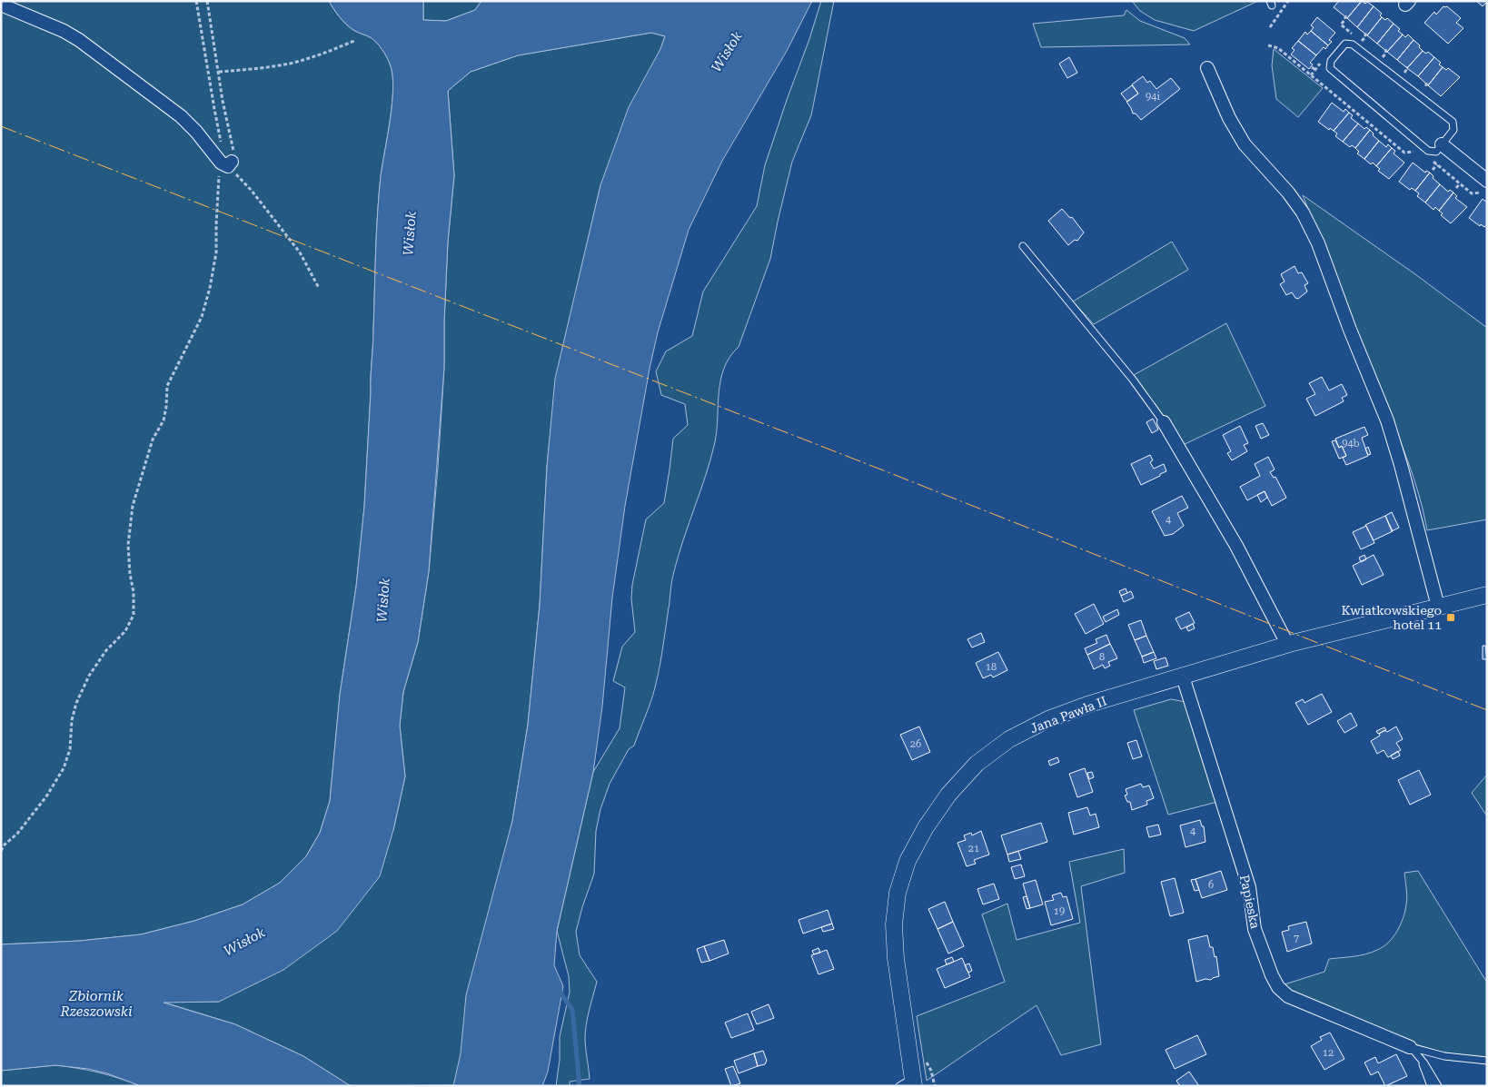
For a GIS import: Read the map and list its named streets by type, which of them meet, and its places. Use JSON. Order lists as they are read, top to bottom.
{
  "streets": {
    "street": ["Jana Pawła II", "Papieska"]
  },
  "crossings": [
    ["Jana Pawła II", "Papieska"]
  ],
  "water": ["Wisłok", "Zbiornik Rzeszowski"],
  "places": {
    "transit": ["Kwiatkowskiego hotel 11"]
  },
  "house_numbers": [
    "94i",
    "94b",
    "4",
    "8",
    "18",
    "26",
    "4",
    "21",
    "6",
    "19",
    "7",
    "12"
  ]
}
